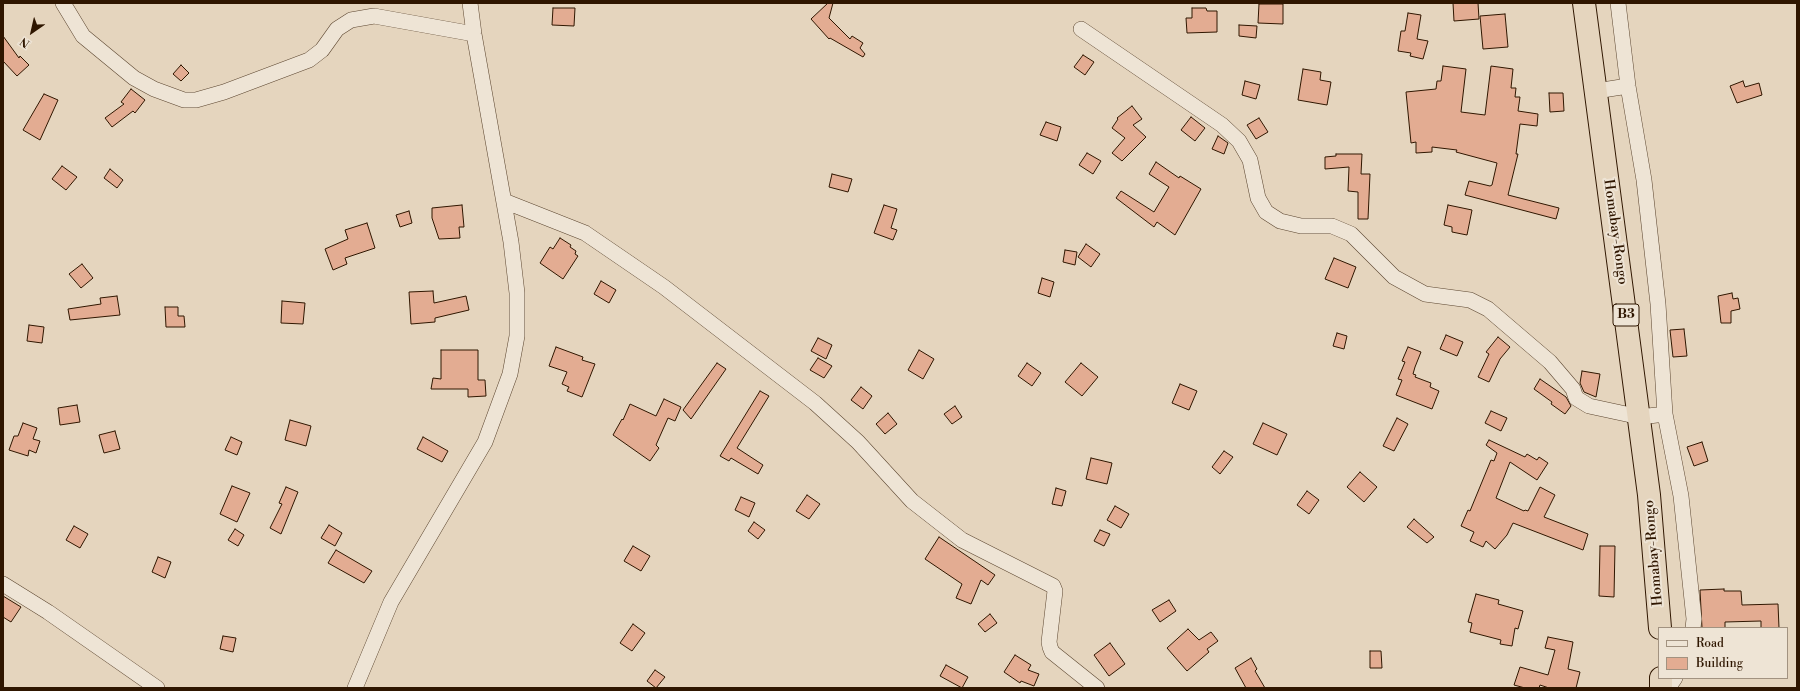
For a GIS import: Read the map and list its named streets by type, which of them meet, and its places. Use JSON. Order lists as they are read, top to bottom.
{
  "streets": {
    "highway": ["Homabay-Rongo", "B3"]
  },
  "legend": ["Road", "Building"],
  "north": "bottom left"
}
